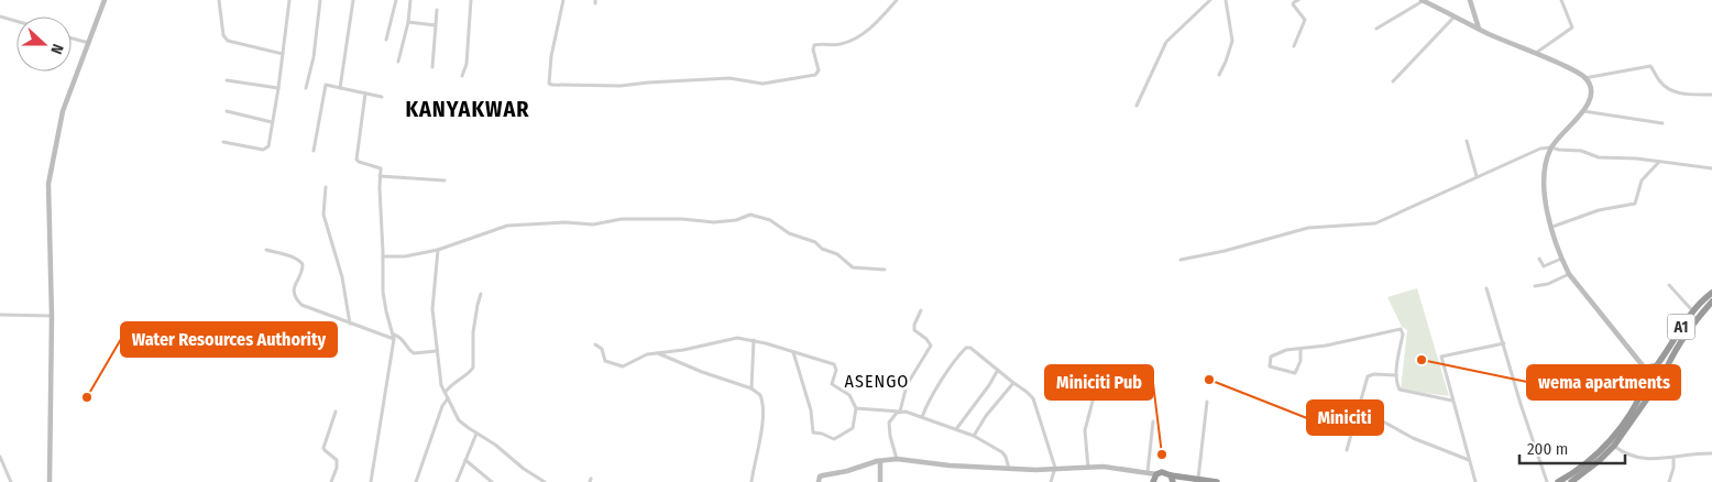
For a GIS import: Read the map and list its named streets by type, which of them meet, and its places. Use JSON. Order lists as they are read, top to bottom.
{
  "streets": {
    "highway": ["A1"]
  },
  "districts": ["KANYAKWAR", "ASENGO"],
  "places": [
    "wema apartments",
    "Miniciti",
    "Water Resources Authority",
    "Miniciti Pub"
  ],
  "scale_bar": "200 m",
  "north": "right"
}
